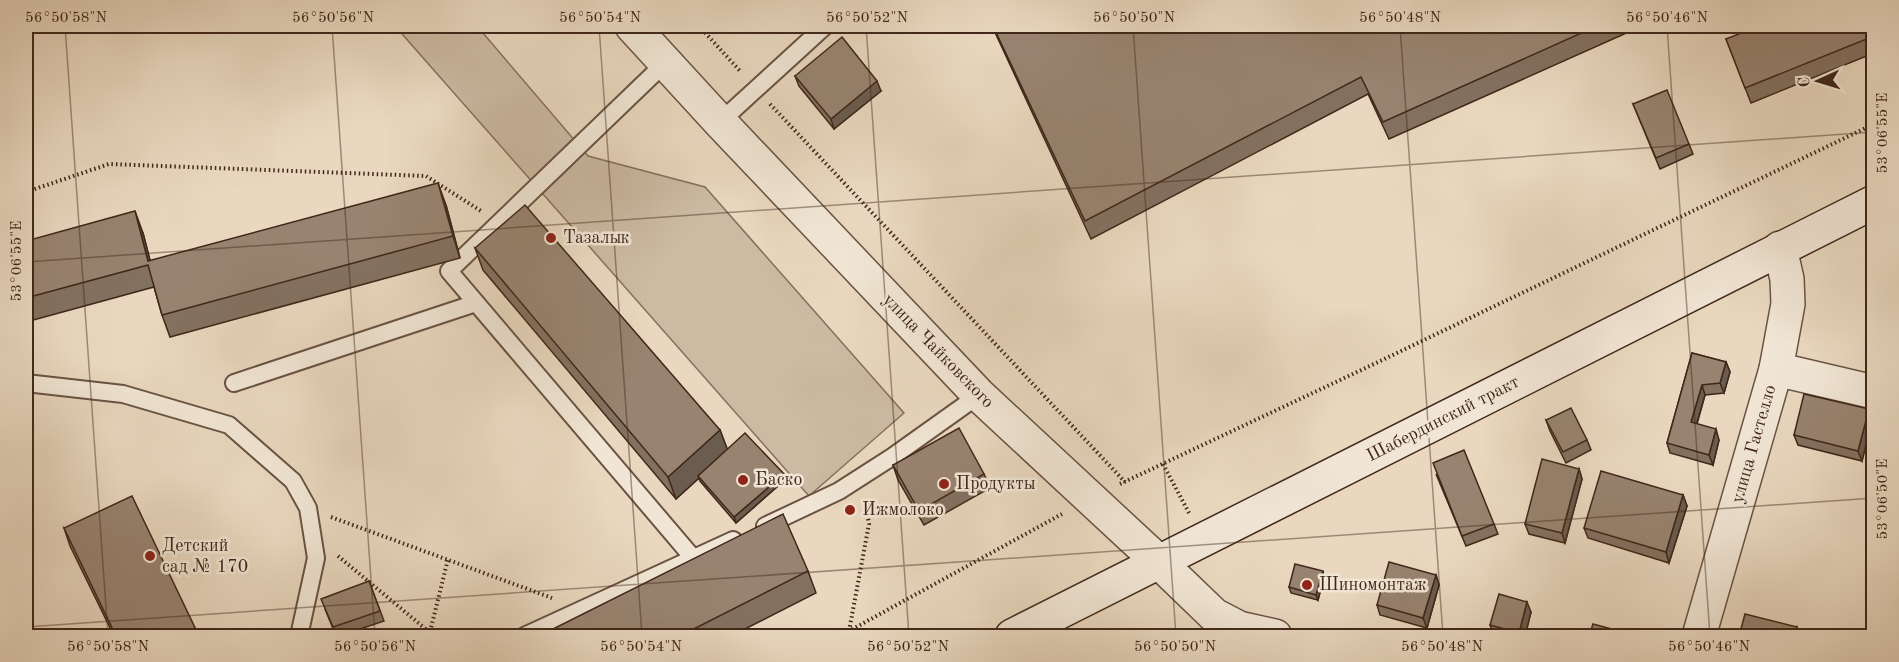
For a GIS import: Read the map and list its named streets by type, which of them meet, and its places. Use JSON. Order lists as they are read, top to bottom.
{
  "streets": {
    "street": ["улица Чайковского", "Шабердинский тракт", "улица Гастелло"]
  },
  "crossings": [
    ["улица Чайковского", "Шабердинский тракт"],
    ["Шабердинский тракт", "улица Гастелло"]
  ],
  "places": [
    "Тазалык",
    "Баско",
    "Продукты",
    "Ижмолоко",
    "Детский сад № 170",
    "Шиномонтаж"
  ],
  "north": "left",
  "coordinates": [
    "56°50'58\"N",
    "56°50'56\"N",
    "56°50'54\"N",
    "56°50'52\"N",
    "56°50'50\"N",
    "56°50'48\"N",
    "56°50'46\"N",
    "53°06'55\"E",
    "53°06'50\"E"
  ]
}
